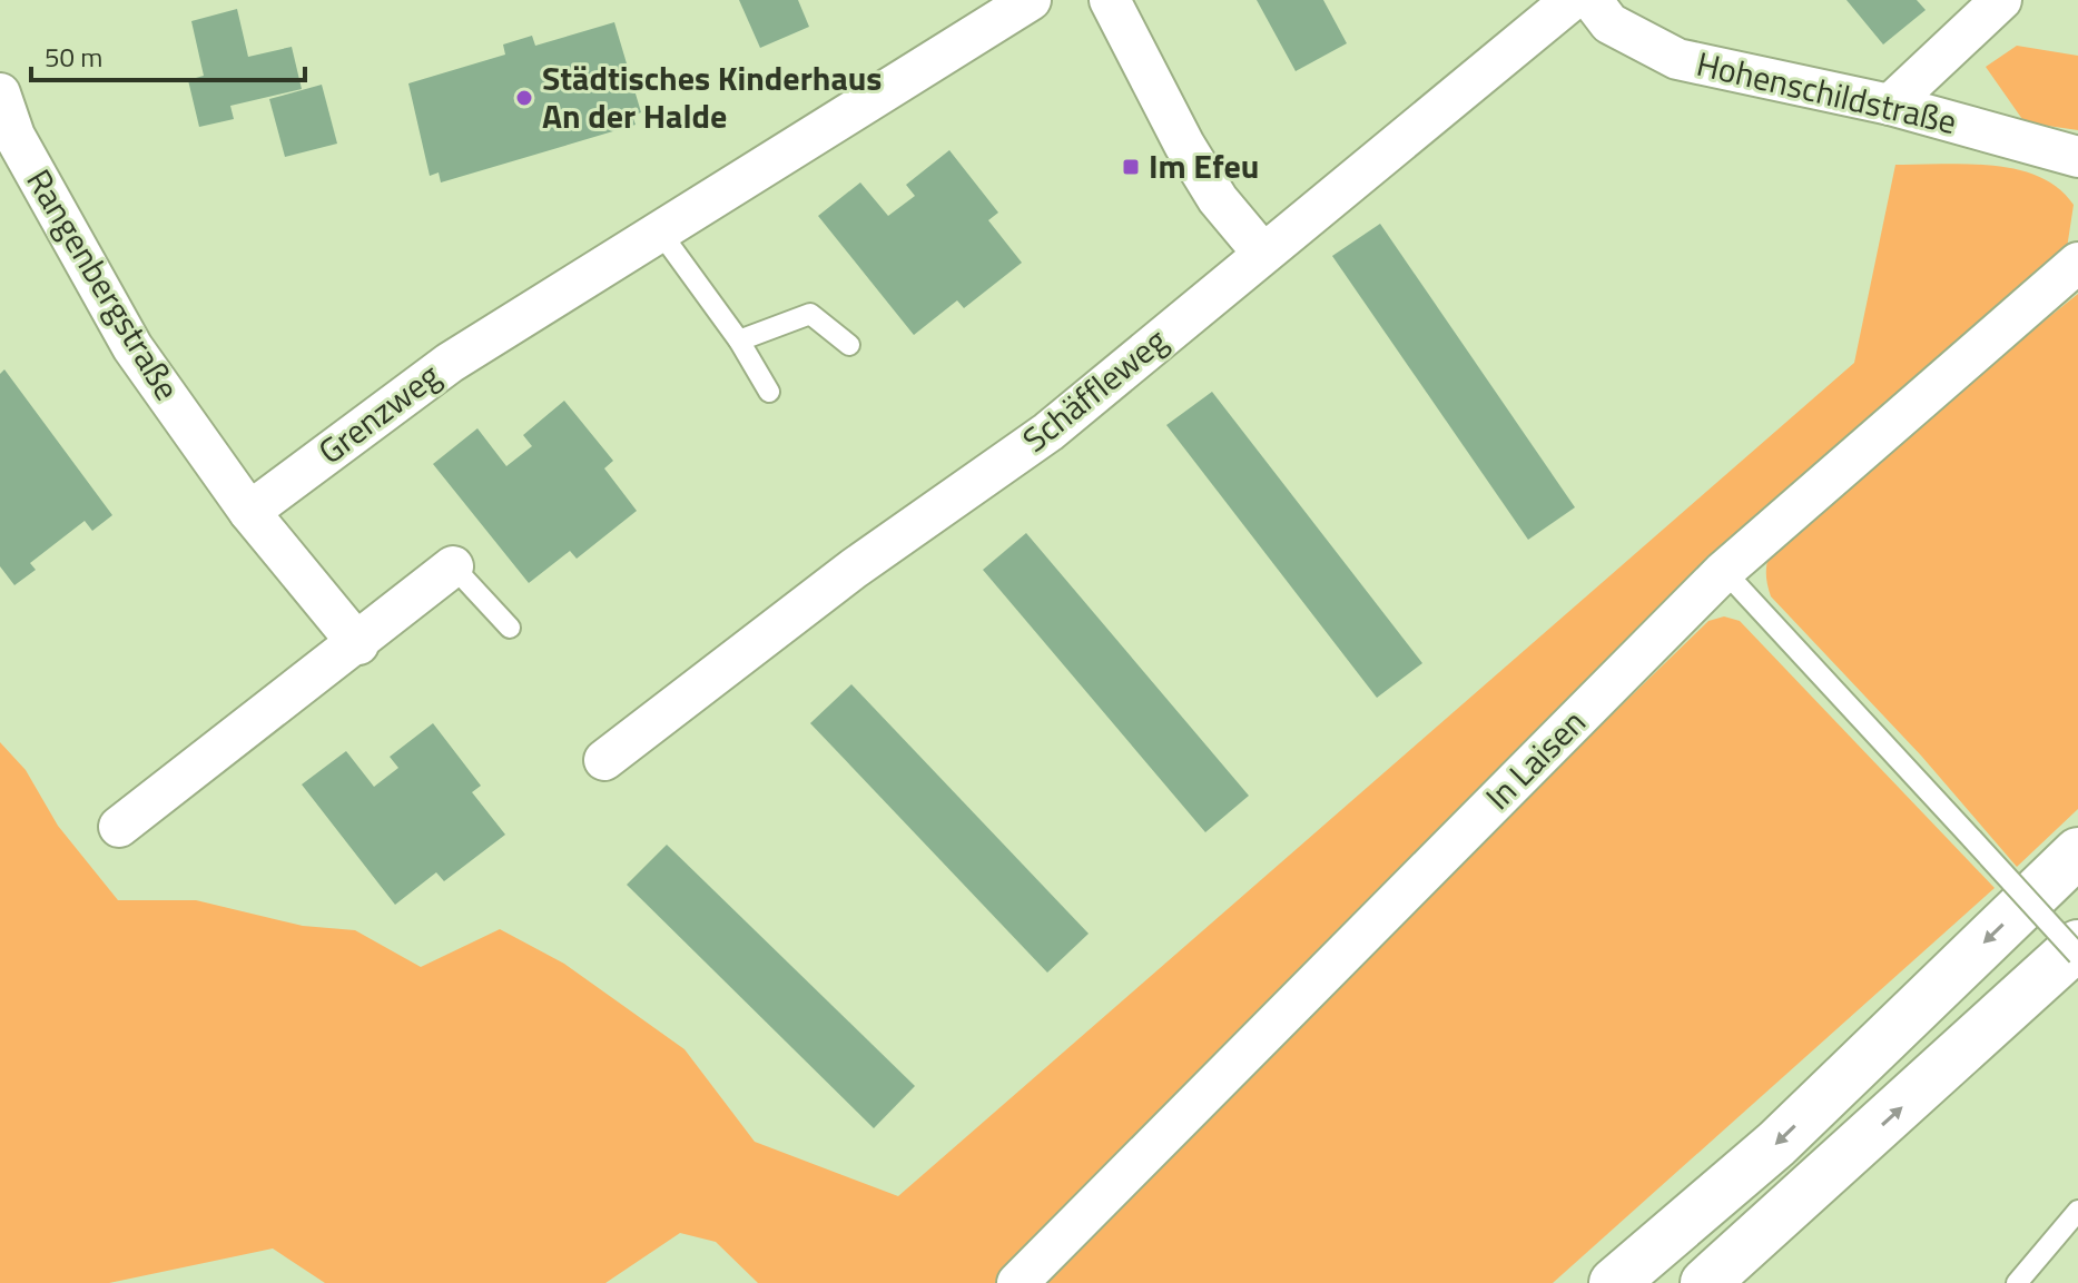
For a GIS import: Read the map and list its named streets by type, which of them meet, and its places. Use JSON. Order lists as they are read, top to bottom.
{
  "streets": {
    "street": [
      "Hohenschildstraße",
      "Rangenbergstraße",
      "Schäffleweg",
      "Grenzweg",
      "In Laisen"
    ]
  },
  "crossings": [
    ["Rangenbergstraße", "Grenzweg"]
  ],
  "places": {
    "other": ["Städtisches Kinderhaus An der Halde"],
    "transit": ["Im Efeu"]
  },
  "scale_bar": "50 m"
}
